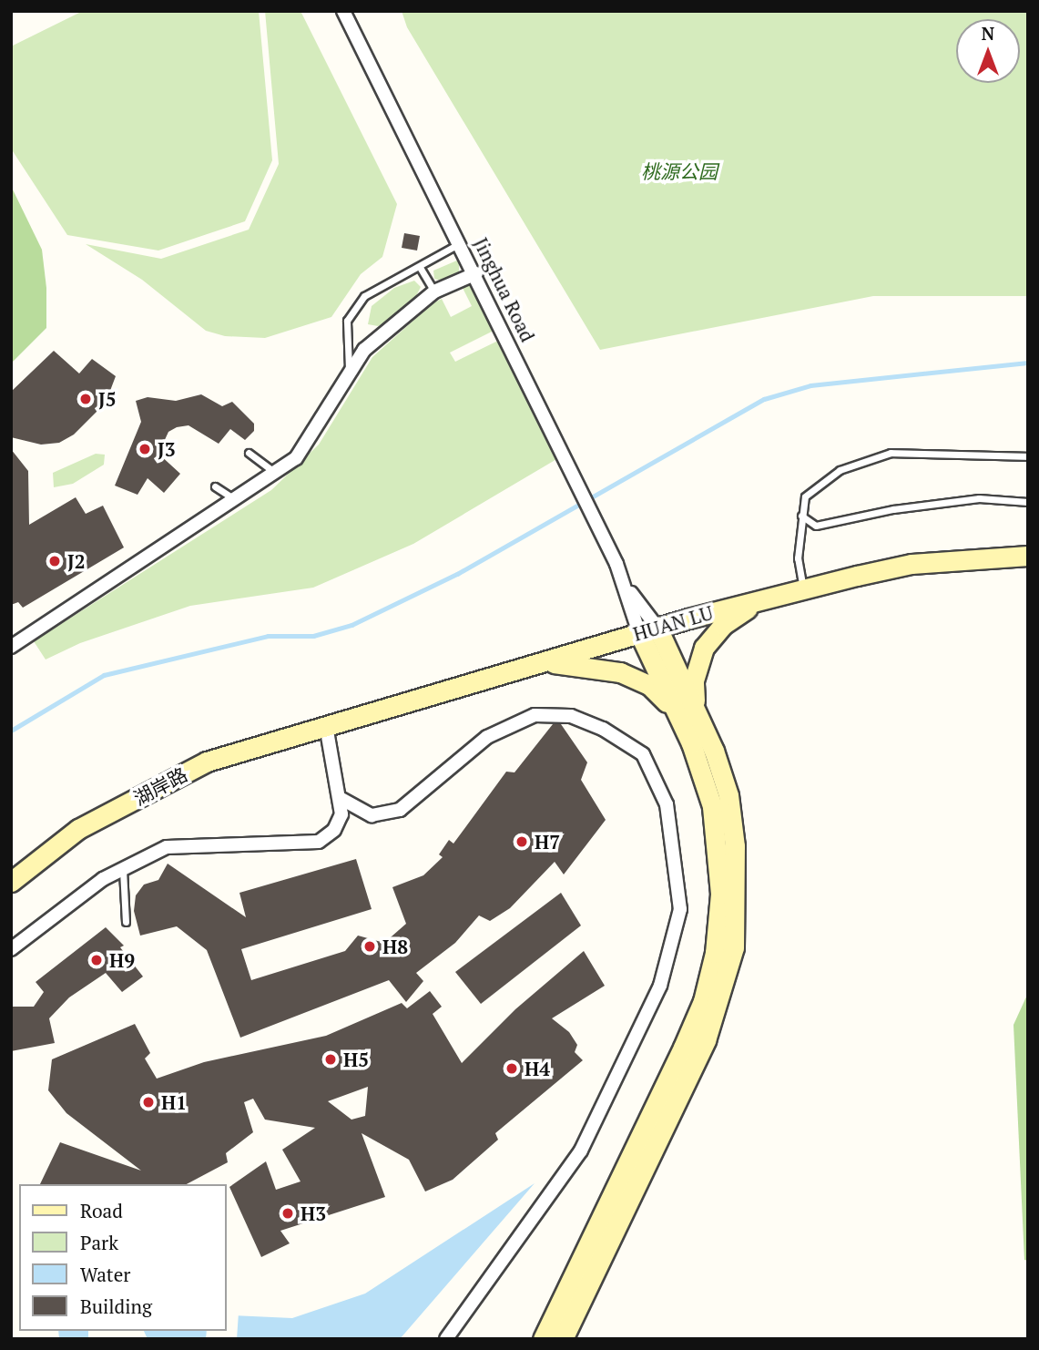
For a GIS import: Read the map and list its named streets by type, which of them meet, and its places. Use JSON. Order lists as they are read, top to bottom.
{
  "streets": {
    "street": ["Jinghua Road", "HUAN LU", "湖岸路"]
  },
  "crossings": [
    ["Jinghua Road", "HUAN LU"],
    ["HUAN LU", "湖岸路"]
  ],
  "parks": ["桃源公园"],
  "places": [
    "J5",
    "J3",
    "J2",
    "H7",
    "H8",
    "H9",
    "H5",
    "H4",
    "H1",
    "H3"
  ],
  "legend": [
    "Road",
    "Park",
    "Water",
    "Building"
  ],
  "north": "top"
}
